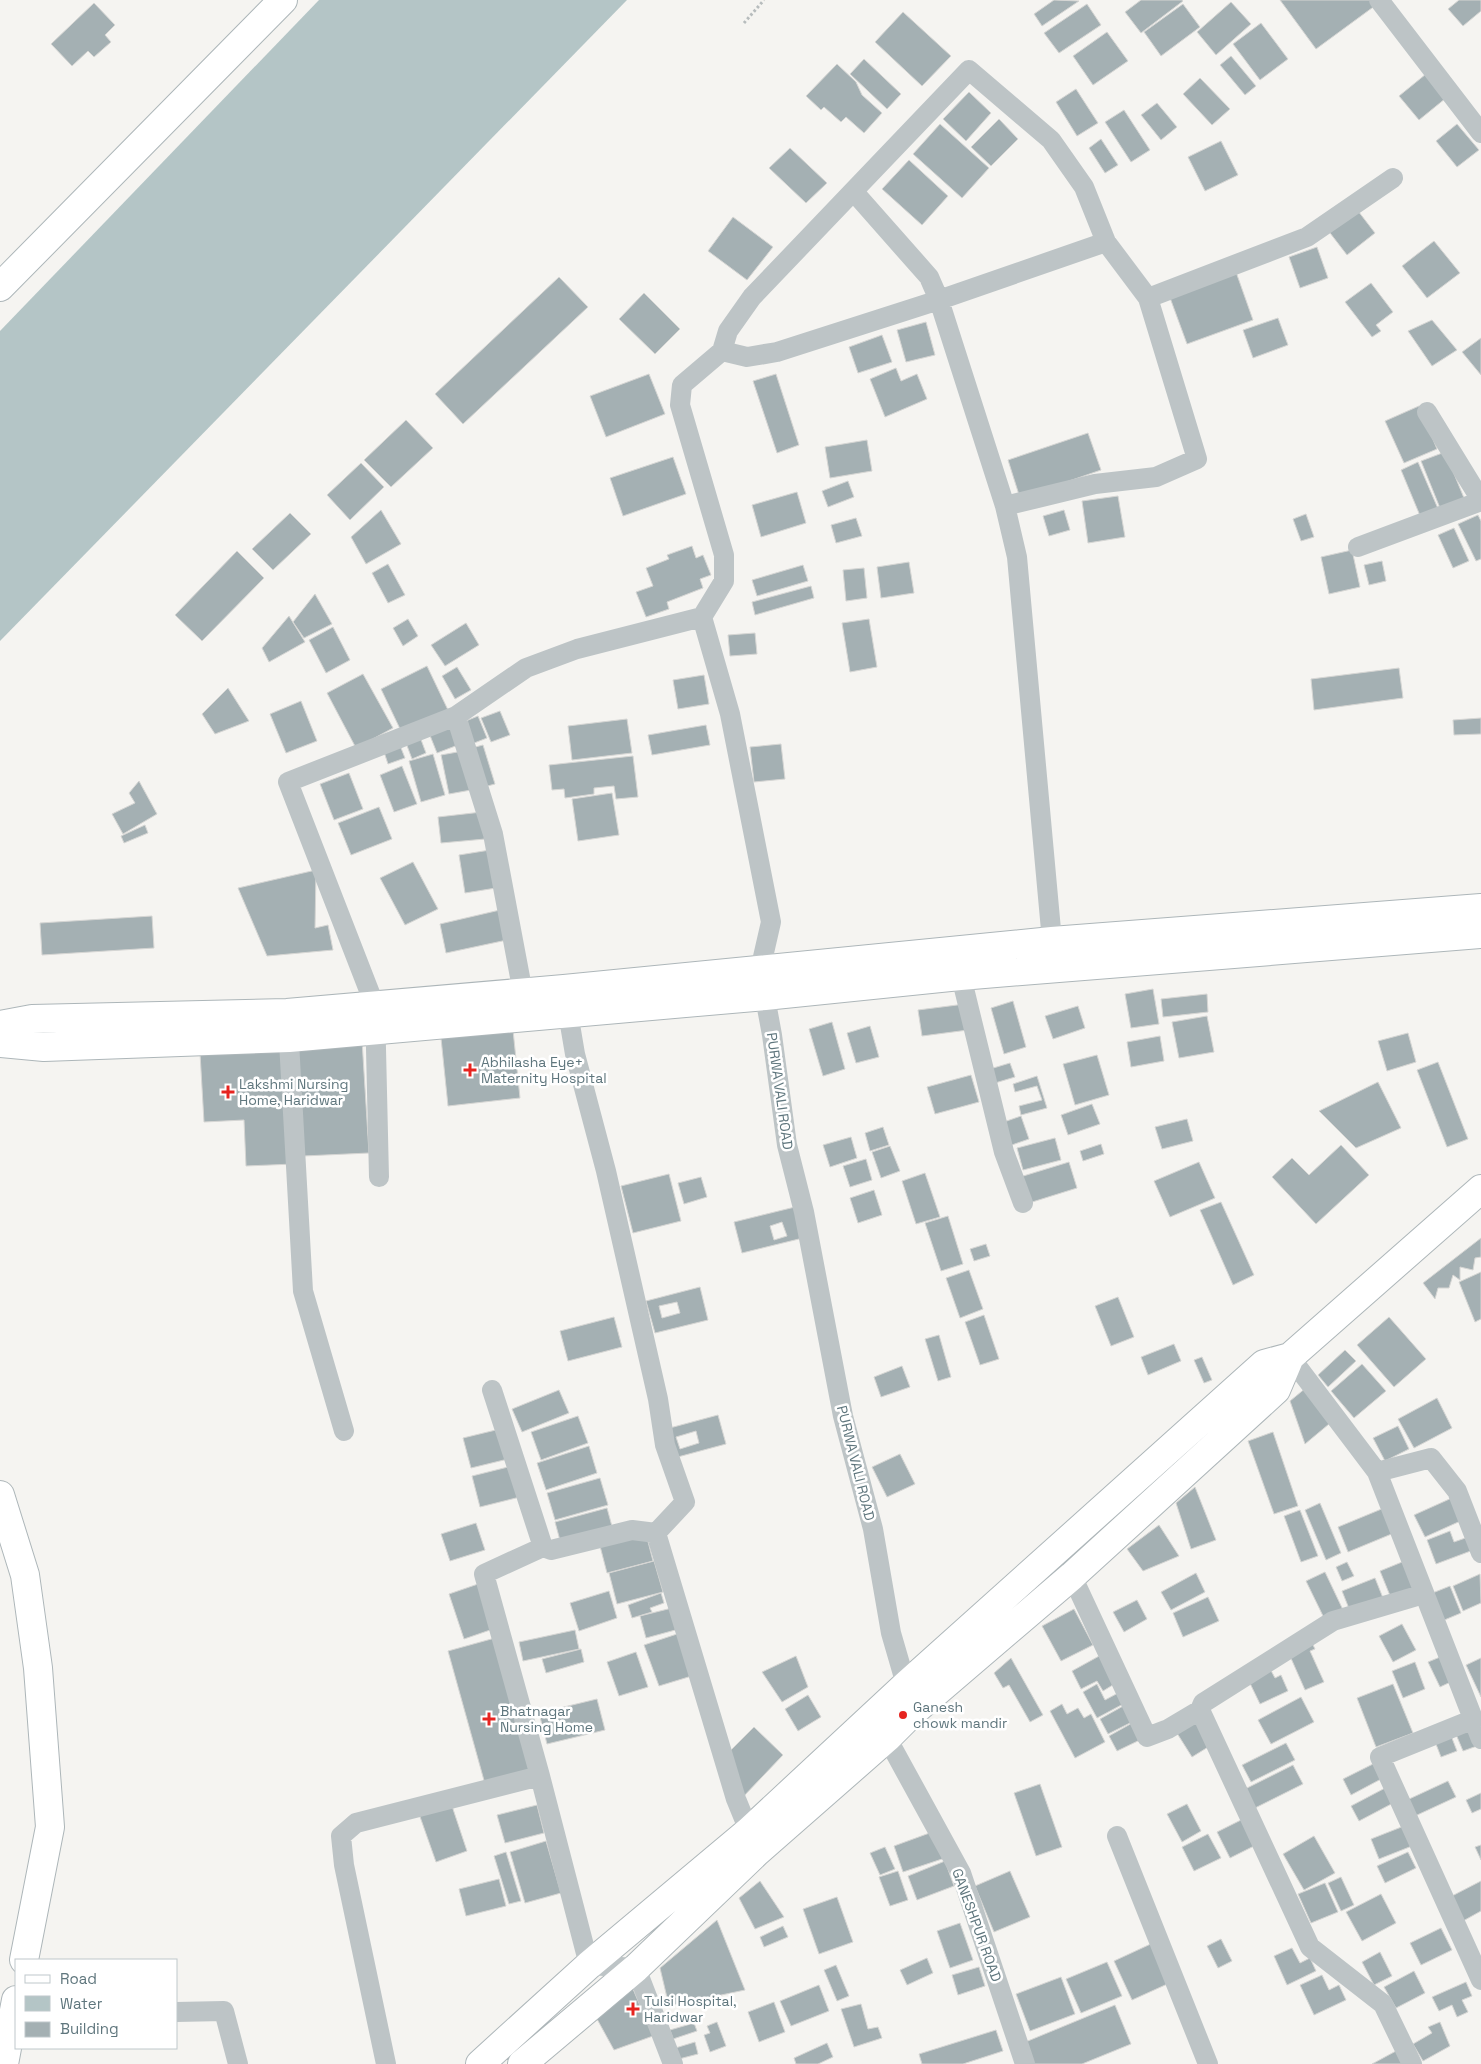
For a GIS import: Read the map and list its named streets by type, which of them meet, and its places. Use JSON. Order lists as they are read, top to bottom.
{
  "streets": {
    "street": ["PURWA VALI ROAD", "GANESHPUR ROAD"]
  },
  "places": {
    "health": [
      "Abhilasha Eye+ Maternity Hospital",
      "Lakshmi Nursing Home, Haridwar",
      "Bhatnagar Nursing Home",
      "Tulsi Hospital, Haridwar"
    ],
    "other": ["Ganesh chowk mandir"]
  },
  "legend": ["Road", "Water", "Building"]
}
